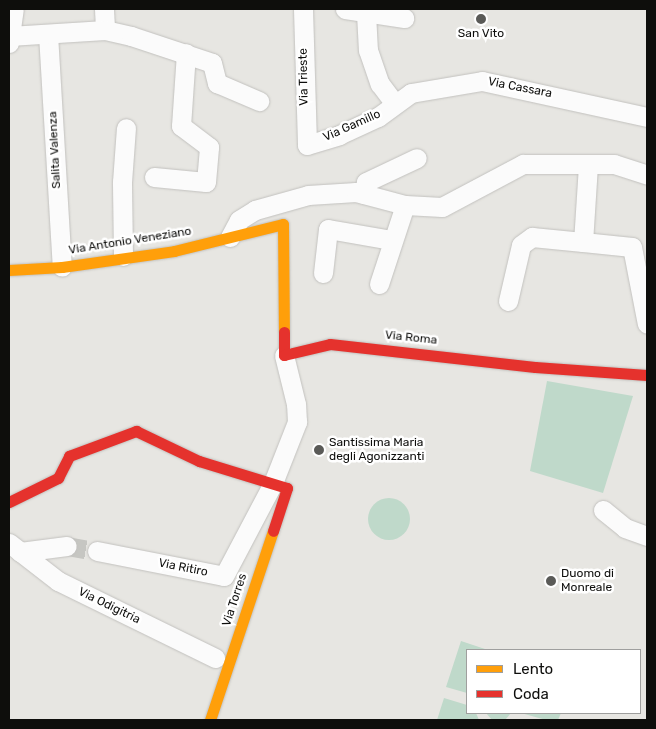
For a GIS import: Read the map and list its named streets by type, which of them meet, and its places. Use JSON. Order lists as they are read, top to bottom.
{
  "streets": {
    "street": [
      "Via Trieste",
      "Via Cassara",
      "Via Gamillo",
      "Salita Valenza",
      "Via Antonio Veneziano",
      "Via Roma",
      "Via Ritiro",
      "Via Torres",
      "Via Odigitria"
    ]
  },
  "crossings": [
    ["Via Trieste", "Via Gamillo"],
    ["Via Cassara", "Via Gamillo"],
    ["Salita Valenza", "Via Antonio Veneziano"],
    ["Via Antonio Veneziano", "Via Roma"],
    ["Via Ritiro", "Via Torres"]
  ],
  "places": ["San Vito", "Santissima Maria degli Agonizzanti", "Duomo di Monreale"],
  "legend": ["Lento", "Coda"]
}
